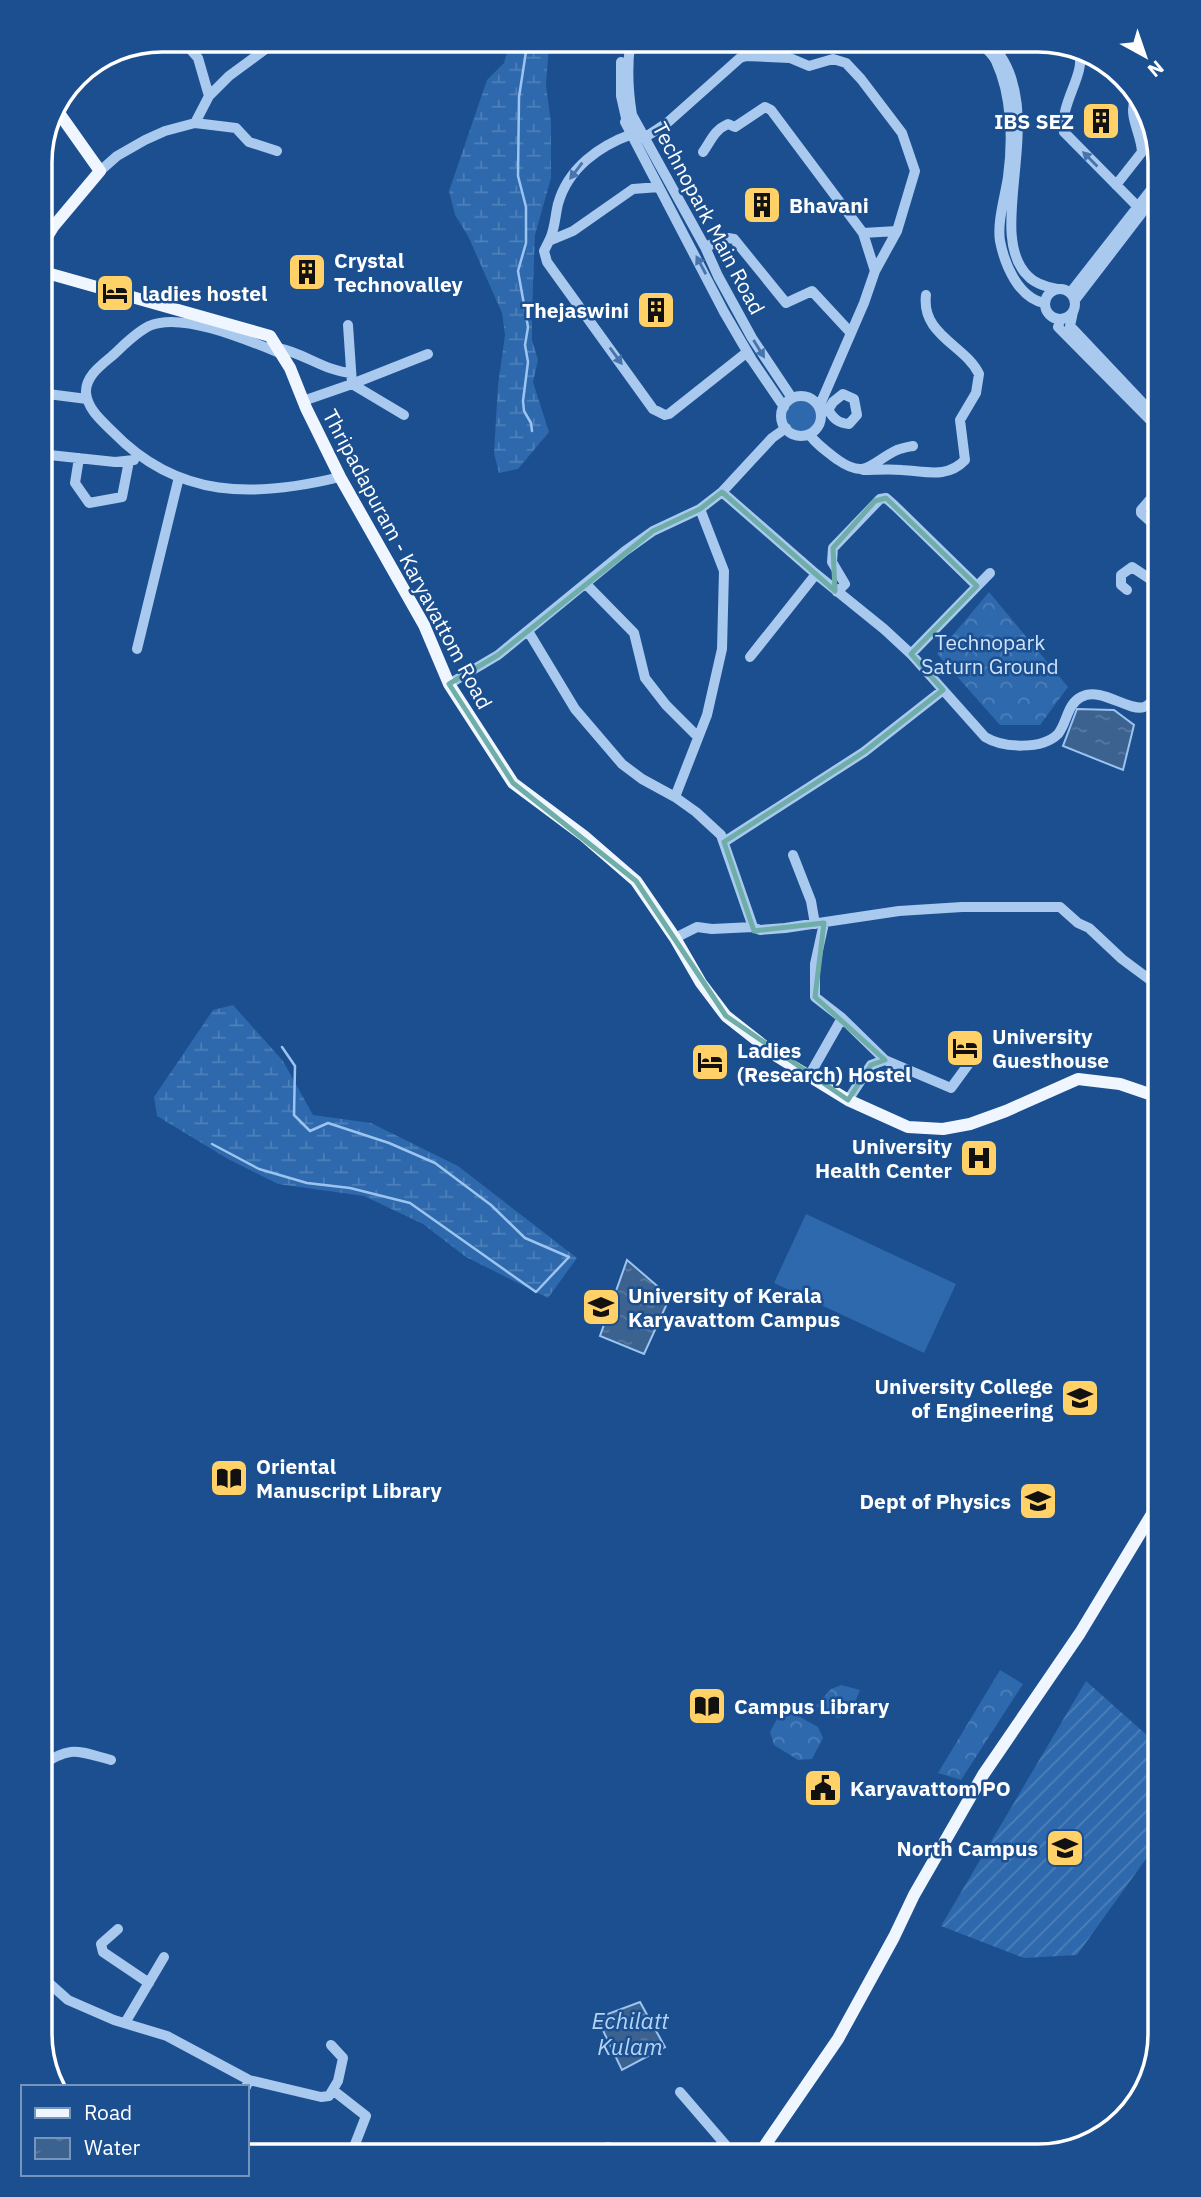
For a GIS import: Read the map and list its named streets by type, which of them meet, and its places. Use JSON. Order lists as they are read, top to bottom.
{
  "streets": {
    "main road": ["Thripadapuram - Karyavattom Road"],
    "street": ["Technopark Main Road"]
  },
  "water": ["Echilatt Kulam"],
  "parks": ["Technopark Saturn Ground"],
  "places": {
    "building": [
      "IBS SEZ",
      "Bhavani",
      "Crystal Technovalley",
      "Thejaswini"
    ],
    "hotel": ["ladies hostel", "University Guesthouse", "Ladies (Research) Hostel"],
    "hospital": ["University Health Center"],
    "school or university": [
      "University of Kerala Karyavattom Campus",
      "University College of Engineering",
      "Dept of Physics",
      "North Campus"
    ],
    "library": ["Oriental Manuscript Library", "Campus Library"],
    "public building": ["Karyavattom PO"]
  },
  "legend": ["Road", "Water"],
  "north": "bottom right"
}
